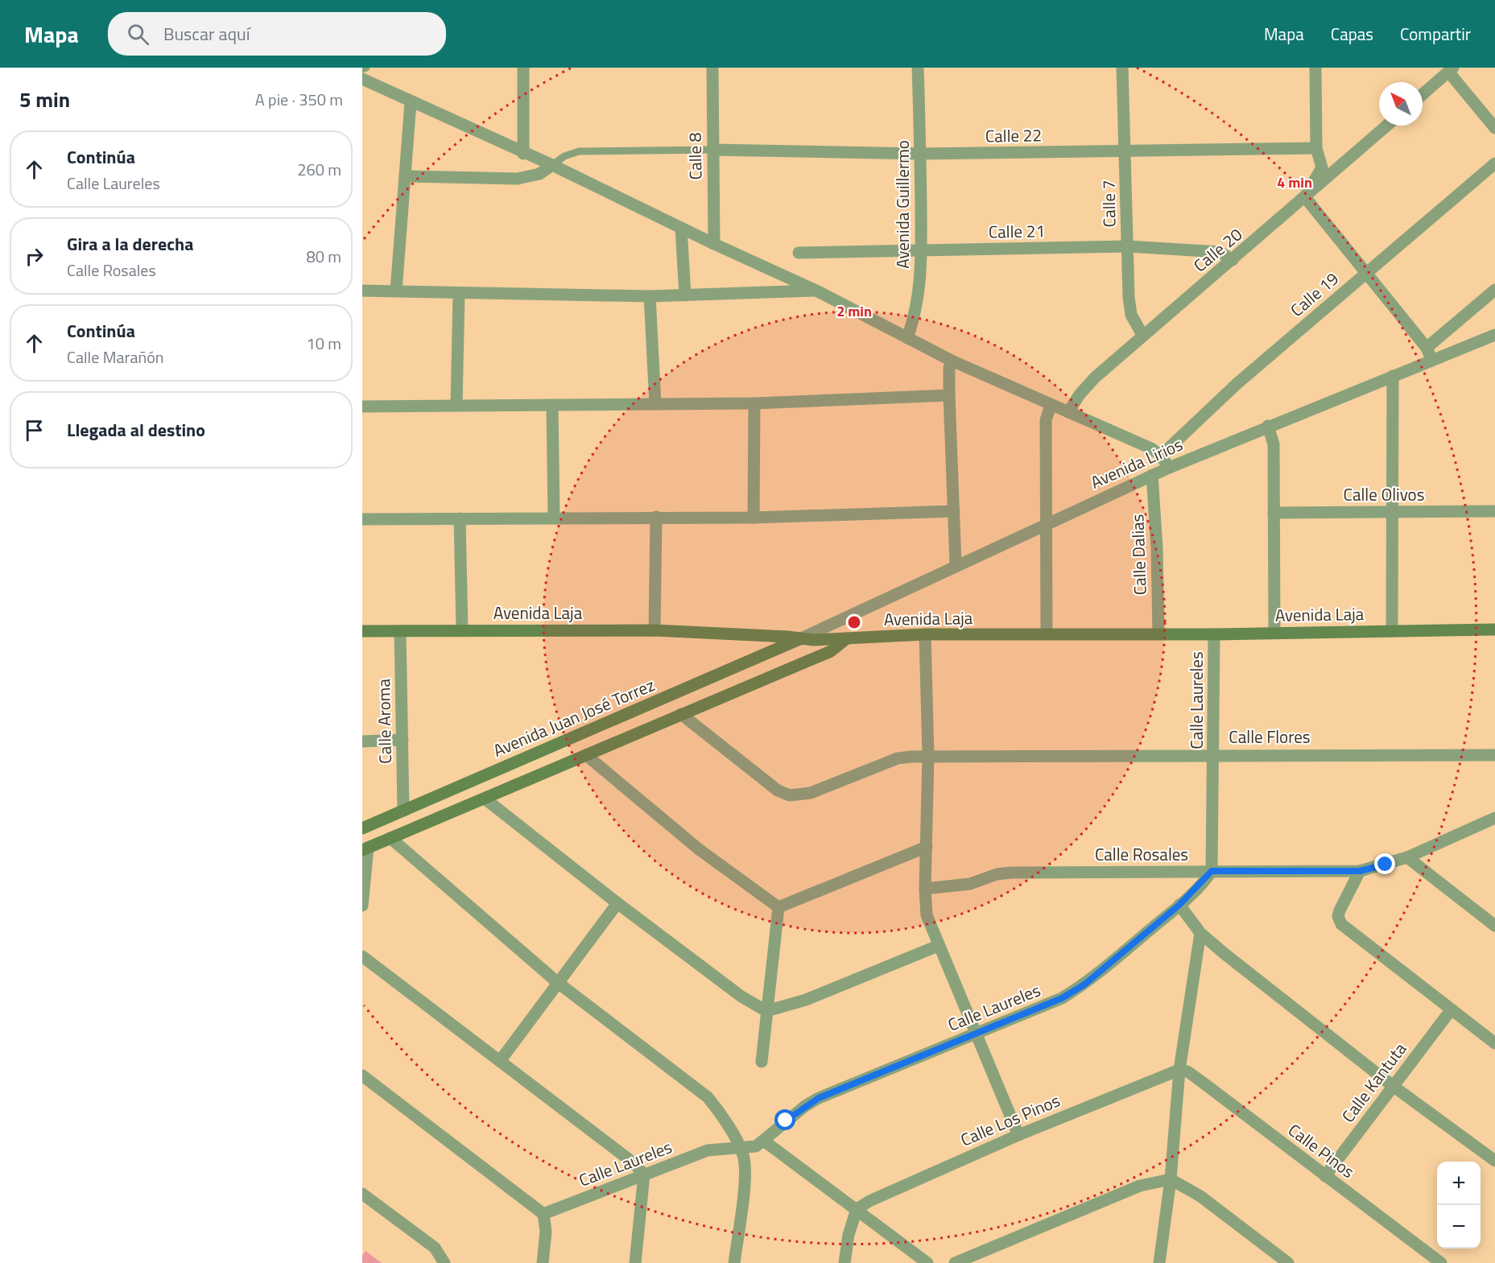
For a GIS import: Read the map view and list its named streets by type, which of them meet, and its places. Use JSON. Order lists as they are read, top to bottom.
{
  "streets": {
    "street": [
      "Calle 22",
      "Calle 8",
      "Calle 7",
      "Avenida Guillermo",
      "Calle 21",
      "Calle 20",
      "Calle 19",
      "Avenida Lirios",
      "Calle Olivos",
      "Calle Dalias",
      "Avenida Laja",
      "Calle Laureles",
      "Avenida Juan José Torrez",
      "Calle Aroma",
      "Calle Flores",
      "Calle Rosales",
      "Calle Kantuta",
      "Calle Los Pinos",
      "Calle Pinos"
    ]
  },
  "crossings": [
    ["Calle 22", "Calle 8"],
    ["Calle 22", "Calle 7"],
    ["Calle 22", "Avenida Guillermo"],
    ["Calle 7", "Calle 21"],
    ["Calle 7", "Calle 20"],
    ["Avenida Guillermo", "Calle 21"],
    ["Calle 21", "Calle 20"],
    ["Avenida Lirios", "Calle Dalias"],
    ["Avenida Lirios", "Avenida Laja"],
    ["Avenida Lirios", "Avenida Juan José Torrez"],
    ["Calle Dalias", "Avenida Laja"],
    ["Avenida Laja", "Calle Laureles"],
    ["Avenida Laja", "Avenida Juan José Torrez"],
    ["Avenida Laja", "Calle Aroma"],
    ["Calle Laureles", "Calle Flores"],
    ["Calle Laureles", "Calle Rosales"],
    ["Avenida Juan José Torrez", "Calle Aroma"],
    ["Calle Kantuta", "Calle Pinos"],
    ["Calle Los Pinos", "Calle Pinos"]
  ],
  "north": "top left",
  "page": {
    "header": "Mapa",
    "search": "Buscar aquí",
    "nav": ["Mapa", "Capas", "Compartir"],
    "heading": ["5 min", "A pie · 350 m"],
    "list": [
      ["Continúa", "Calle Laureles", "260 m"],
      ["Gira a la derecha", "Calle Rosales", "80 m"],
      ["Continúa", "Calle Marañón", "10 m"],
      "Llegada al destino"
    ],
    "map_buttons": ["+", "−"]
  },
  "rings": ["4 min", "2 min"]
}
